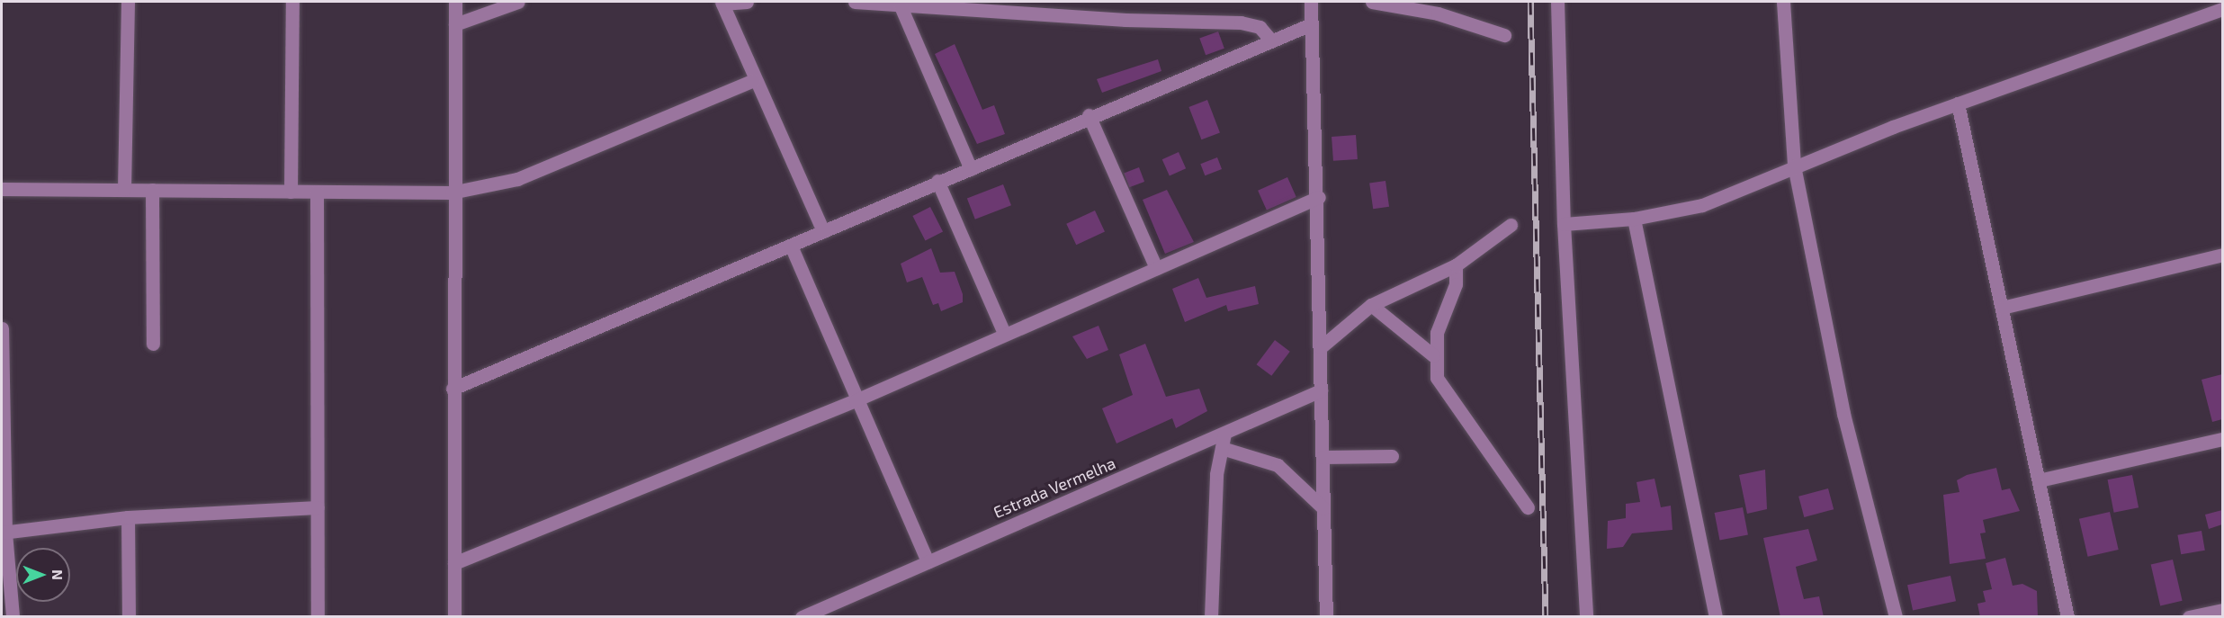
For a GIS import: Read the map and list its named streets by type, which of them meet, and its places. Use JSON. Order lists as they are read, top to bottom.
{
  "streets": {
    "street": ["Estrada Vermelha"]
  },
  "north": "right"
}
